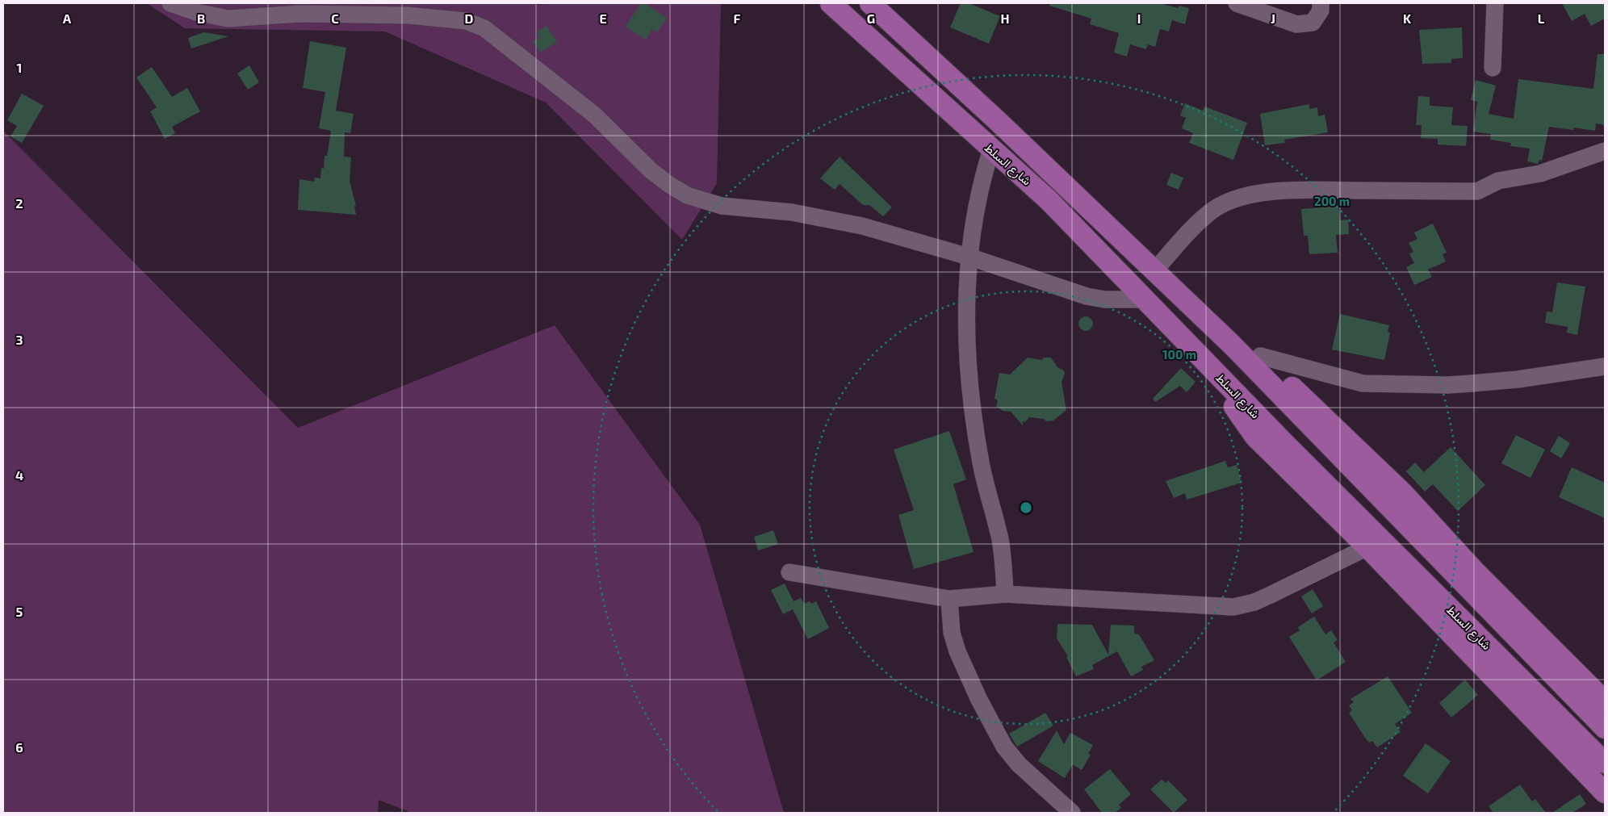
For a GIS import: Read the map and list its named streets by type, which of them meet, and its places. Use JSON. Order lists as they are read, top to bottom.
{
  "streets": {
    "main road": ["شارع السلط"]
  },
  "grid": {
    "columns": [
      "A",
      "B",
      "C",
      "D",
      "E",
      "F",
      "G",
      "H",
      "I",
      "J",
      "K",
      "L"
    ],
    "rows": [
      "1",
      "2",
      "3",
      "4",
      "5",
      "6"
    ]
  },
  "rings": ["200 m", "100 m"]
}
